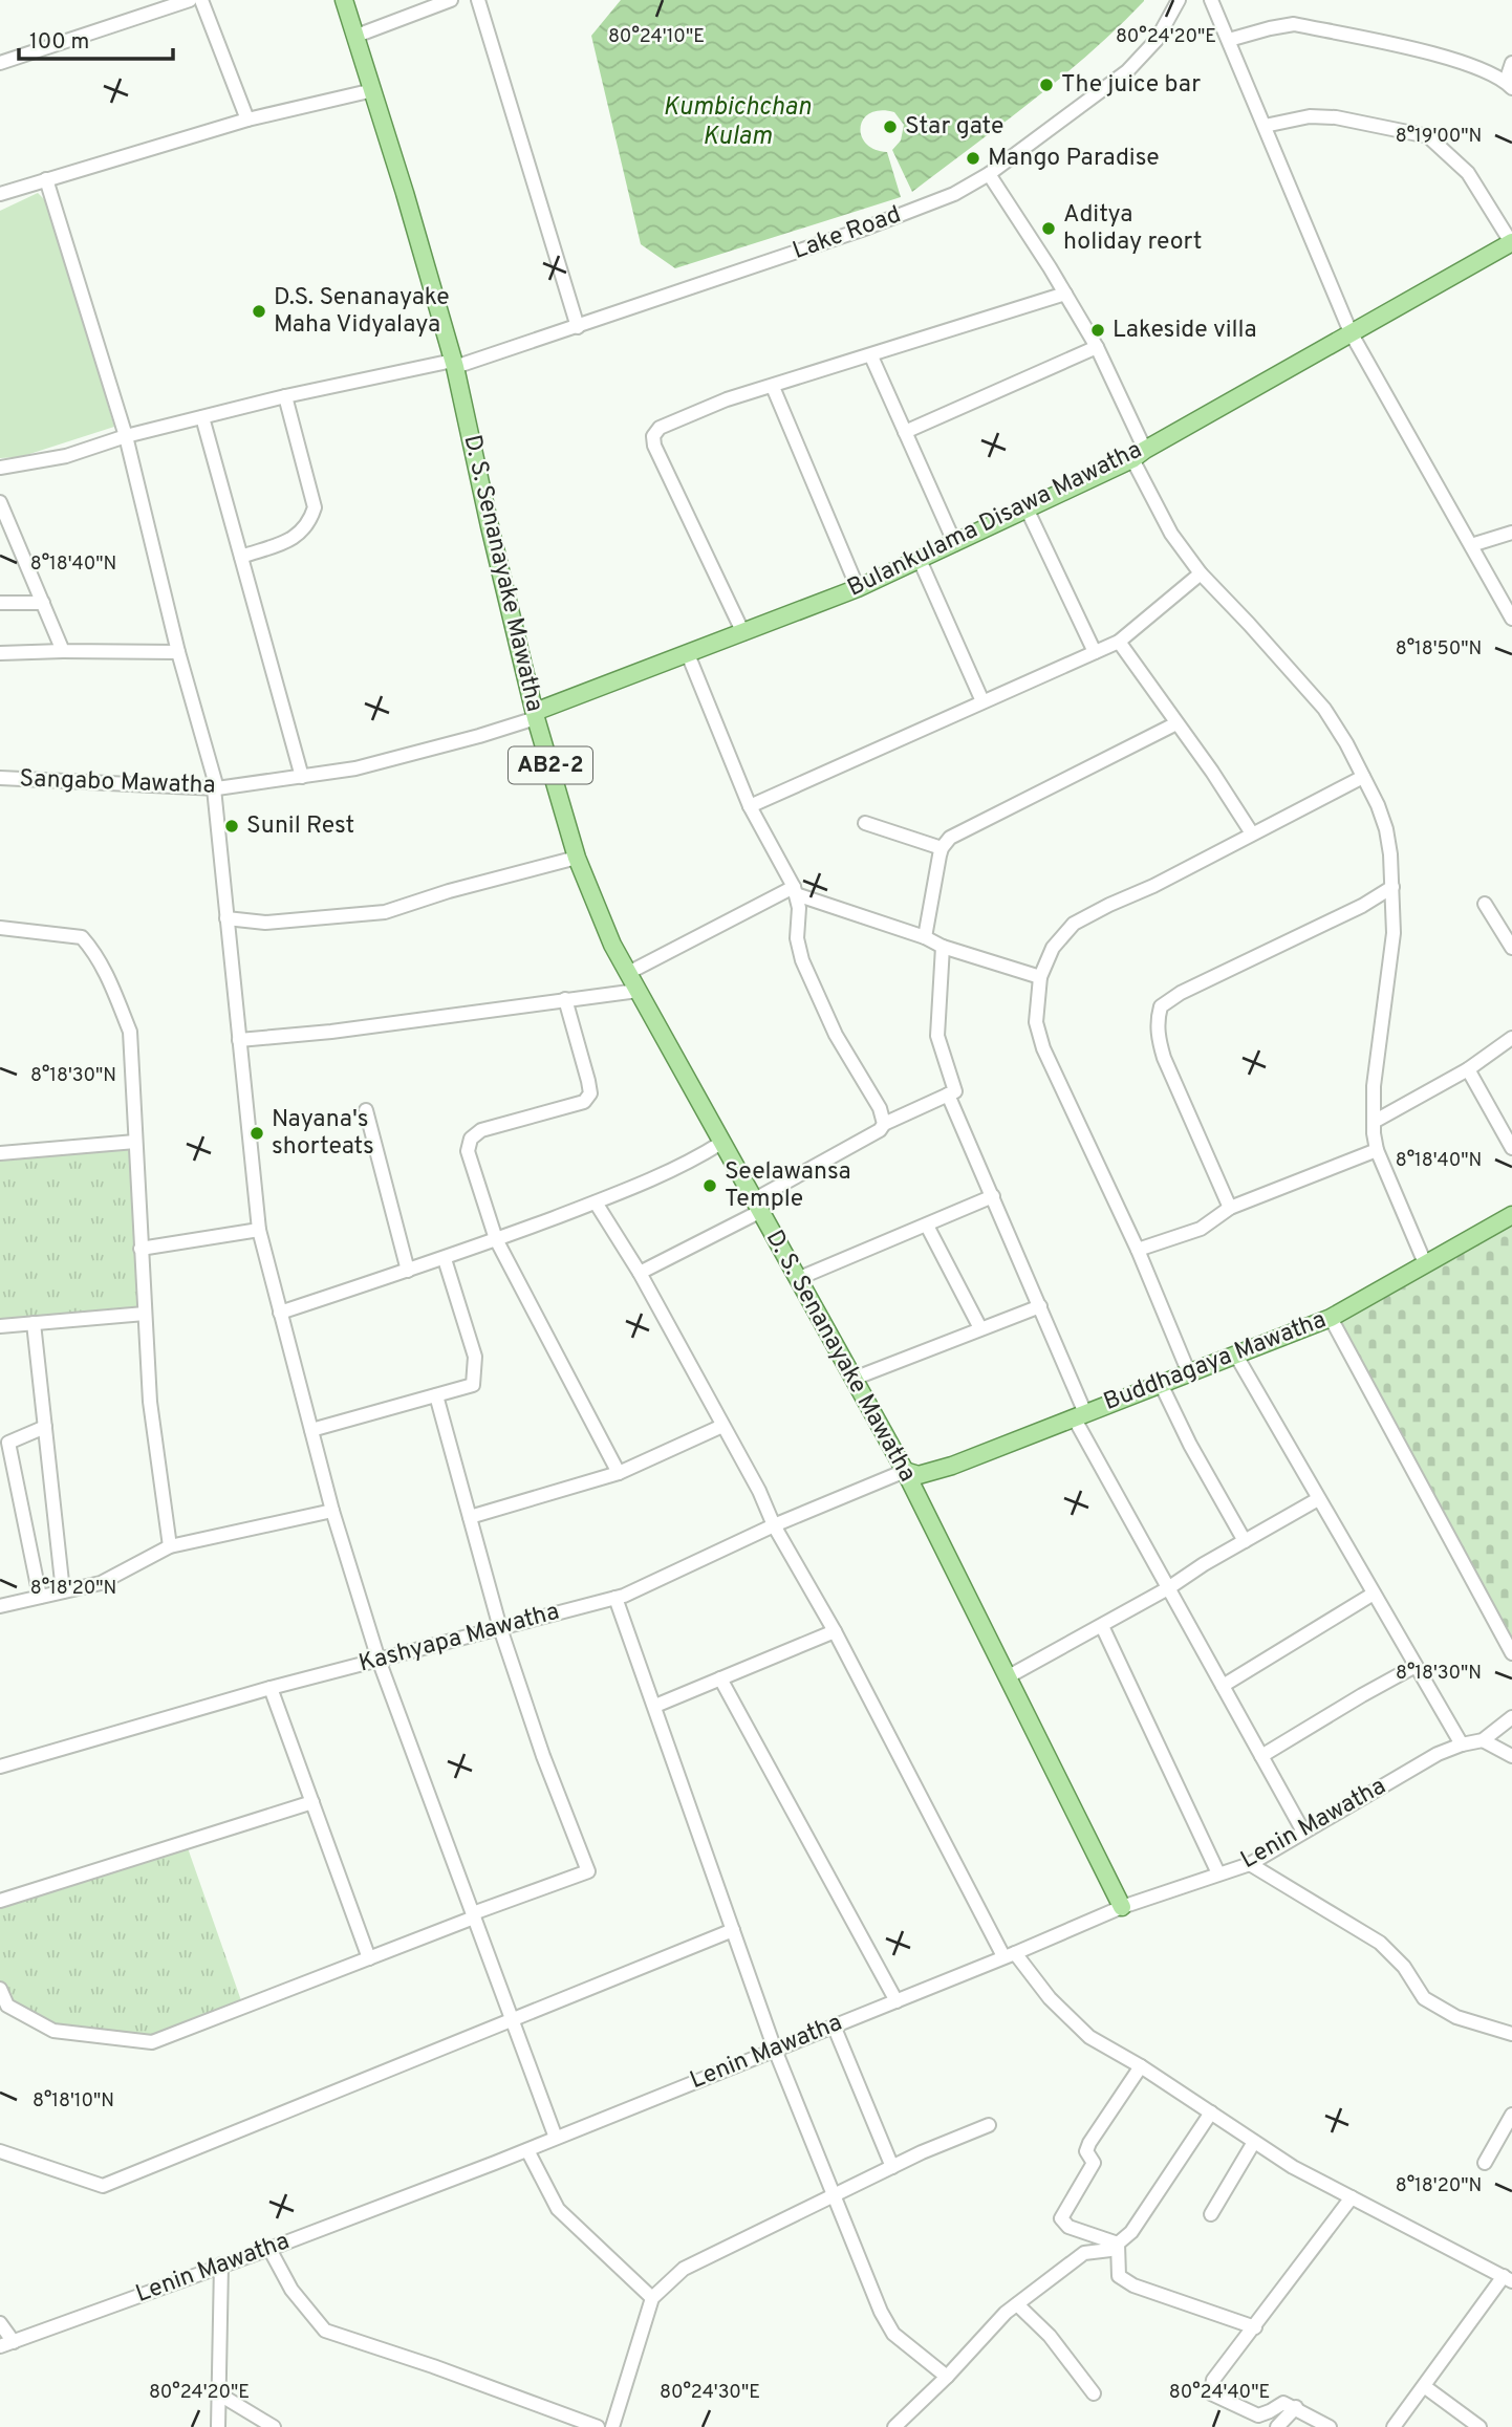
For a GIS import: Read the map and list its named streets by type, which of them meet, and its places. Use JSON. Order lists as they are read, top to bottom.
{
  "streets": {
    "main road": [
      "Bulankulama Disawa Mawatha",
      "D. S. Senanayake Mawatha",
      "AB2-2",
      "Buddhagaya Mawatha"
    ],
    "street": [
      "Lake Road",
      "Sangabo Mawatha",
      "Kashyapa Mawatha",
      "Lenin Mawatha"
    ]
  },
  "crossings": [
    ["Lake Road", "D. S. Senanayake Mawatha"],
    ["Bulankulama Disawa Mawatha", "D. S. Senanayake Mawatha"],
    ["Bulankulama Disawa Mawatha", "Sangabo Mawatha"],
    ["D. S. Senanayake Mawatha", "Sangabo Mawatha"],
    ["D. S. Senanayake Mawatha", "Buddhagaya Mawatha"],
    ["D. S. Senanayake Mawatha", "Kashyapa Mawatha"],
    ["D. S. Senanayake Mawatha", "Lenin Mawatha"],
    ["Buddhagaya Mawatha", "Kashyapa Mawatha"]
  ],
  "water": ["Kumbichchan Kulam"],
  "places": [
    "The juice bar",
    "Star gate",
    "Mango Paradise",
    "Aditya holiday reort",
    "D.S. Senanayake Maha Vidyalaya",
    "Lakeside villa",
    "Sunil Rest",
    "Nayana's shorteats",
    "Seelawansa Temple"
  ],
  "scale_bar": "100 m",
  "coordinates": [
    "80°24'10\"E",
    "80°24'20\"E",
    "8°19'00\"N",
    "8°18'40\"N",
    "8°18'50\"N",
    "8°18'30\"N",
    "8°18'20\"N",
    "8°18'10\"N",
    "80°24'30\"E",
    "80°24'40\"E"
  ]
}
